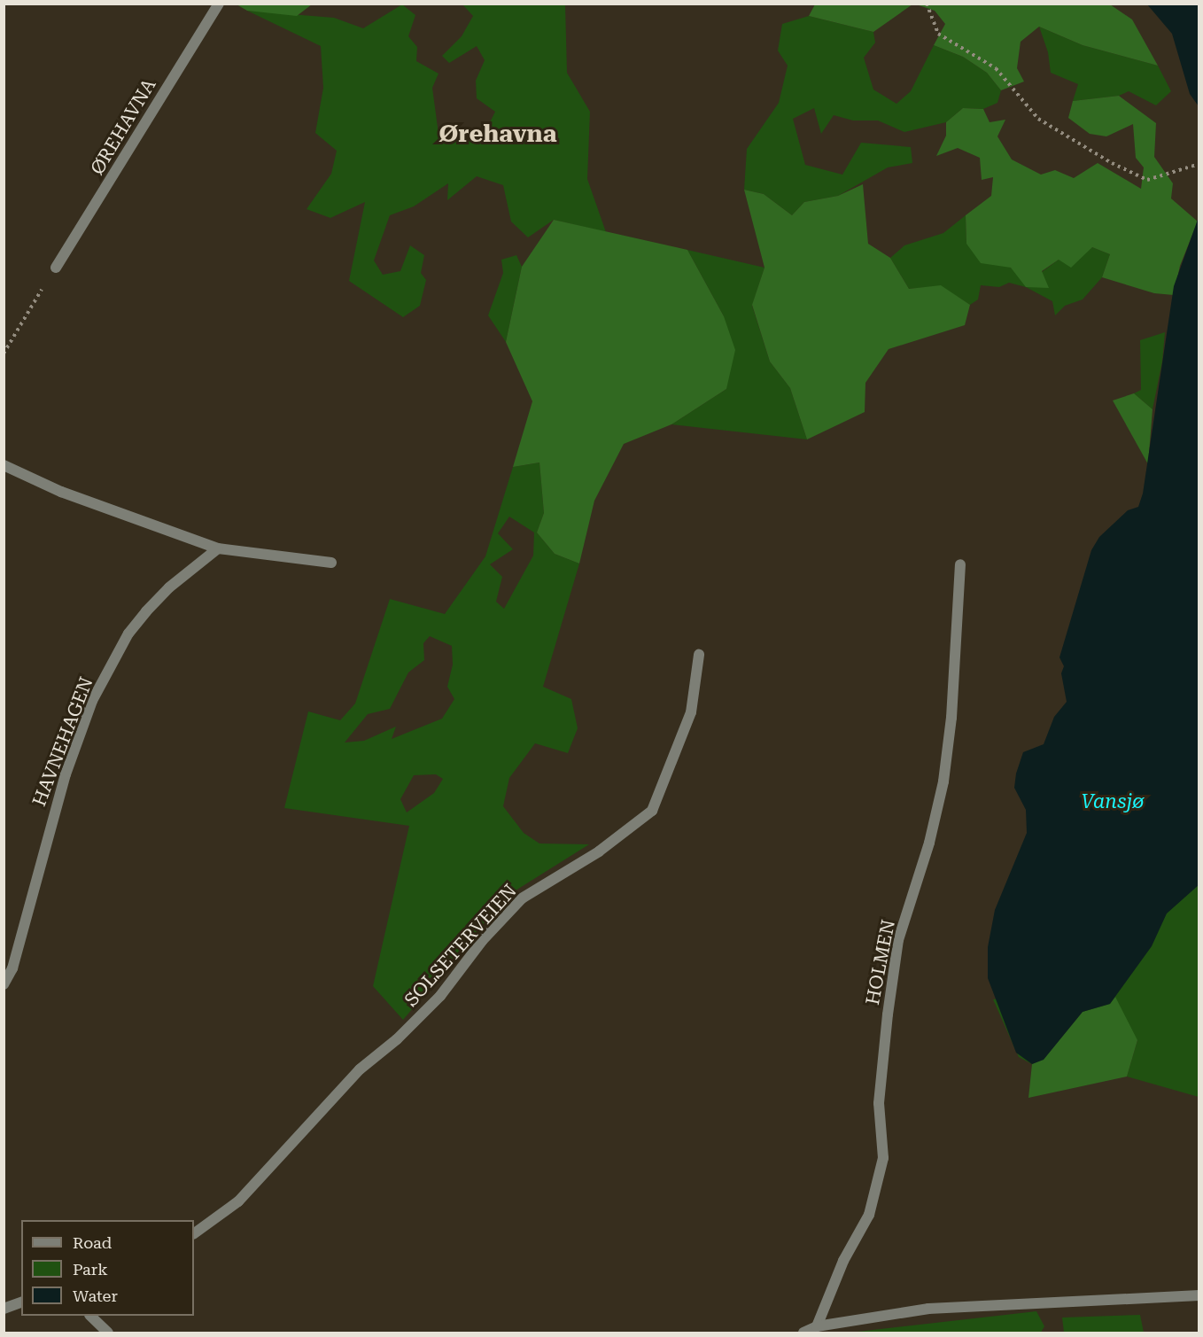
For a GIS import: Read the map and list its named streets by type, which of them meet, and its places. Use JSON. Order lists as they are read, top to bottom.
{
  "streets": {
    "street": [
      "ØREHAVNA",
      "HAVNEHAGEN",
      "SOLSETERVEIEN",
      "HOLMEN"
    ]
  },
  "districts": ["Ørehavna"],
  "water": ["Vansjø"],
  "legend": ["Road", "Park", "Water"]
}
